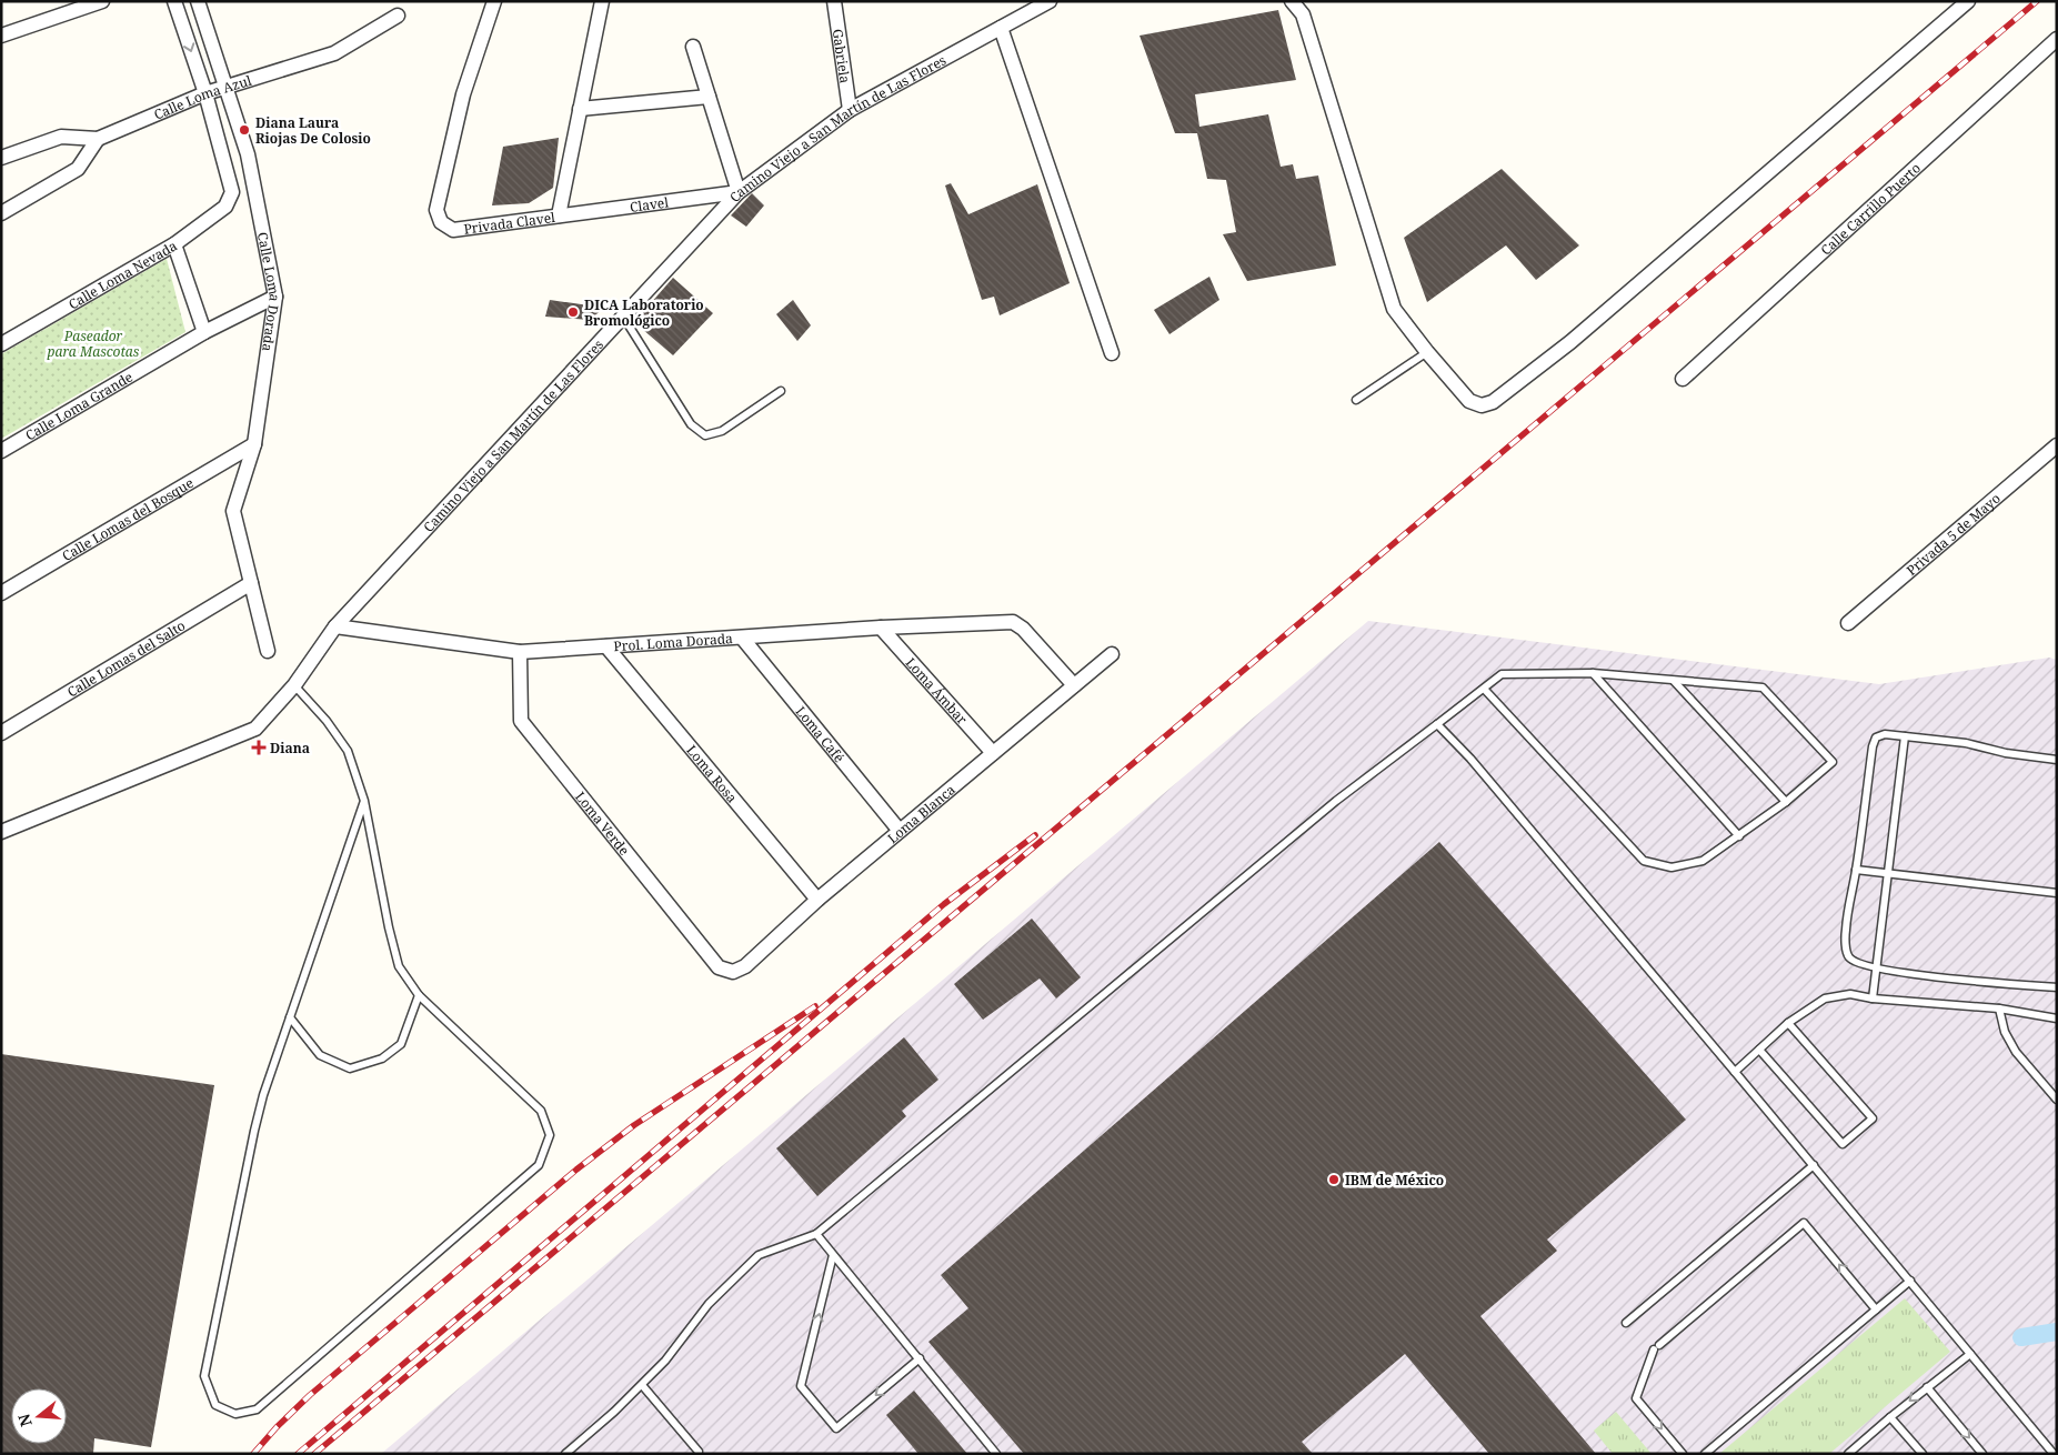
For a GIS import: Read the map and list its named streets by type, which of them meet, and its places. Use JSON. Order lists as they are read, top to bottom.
{
  "streets": {
    "street": [
      "Gabriela",
      "Calle Loma Azul",
      "Camino Viejo a San Martín de Las Flores",
      "Clavel",
      "Calle Carrillo Puerto",
      "Privada Clavel",
      "Calle Loma Nevada",
      "Calle Loma Dorada",
      "Calle Loma Grande",
      "Calle Lomas del Bosque",
      "Privada 5 de Mayo",
      "Prol. Loma Dorada",
      "Calle Lomas del Salto",
      "Loma Ámbar",
      "Loma Café",
      "Loma Rosa",
      "Loma Blanca",
      "Loma Verde"
    ]
  },
  "crossings": [
    ["Gabriela", "Camino Viejo a San Martín de Las Flores"],
    ["Calle Loma Azul", "Calle Loma Nevada"],
    ["Calle Loma Azul", "Calle Loma Dorada"],
    ["Camino Viejo a San Martín de Las Flores", "Clavel"],
    ["Camino Viejo a San Martín de Las Flores", "Prol. Loma Dorada"],
    ["Clavel", "Privada Clavel"],
    ["Calle Loma Dorada", "Calle Loma Grande"],
    ["Calle Loma Dorada", "Calle Lomas del Bosque"],
    ["Calle Loma Dorada", "Calle Lomas del Salto"],
    ["Prol. Loma Dorada", "Loma Ámbar"],
    ["Prol. Loma Dorada", "Loma Café"],
    ["Prol. Loma Dorada", "Loma Rosa"],
    ["Prol. Loma Dorada", "Loma Blanca"],
    ["Prol. Loma Dorada", "Loma Verde"],
    ["Loma Ámbar", "Loma Blanca"],
    ["Loma Café", "Loma Blanca"],
    ["Loma Rosa", "Loma Blanca"],
    ["Loma Blanca", "Loma Verde"]
  ],
  "parks": ["Paseador para Mascotas"],
  "places": {
    "other": ["Diana Laura Riojas De Colosio", "DICA Laboratorio Bromológico", "IBM de México"],
    "health": ["Diana"]
  },
  "north": "left"
}
